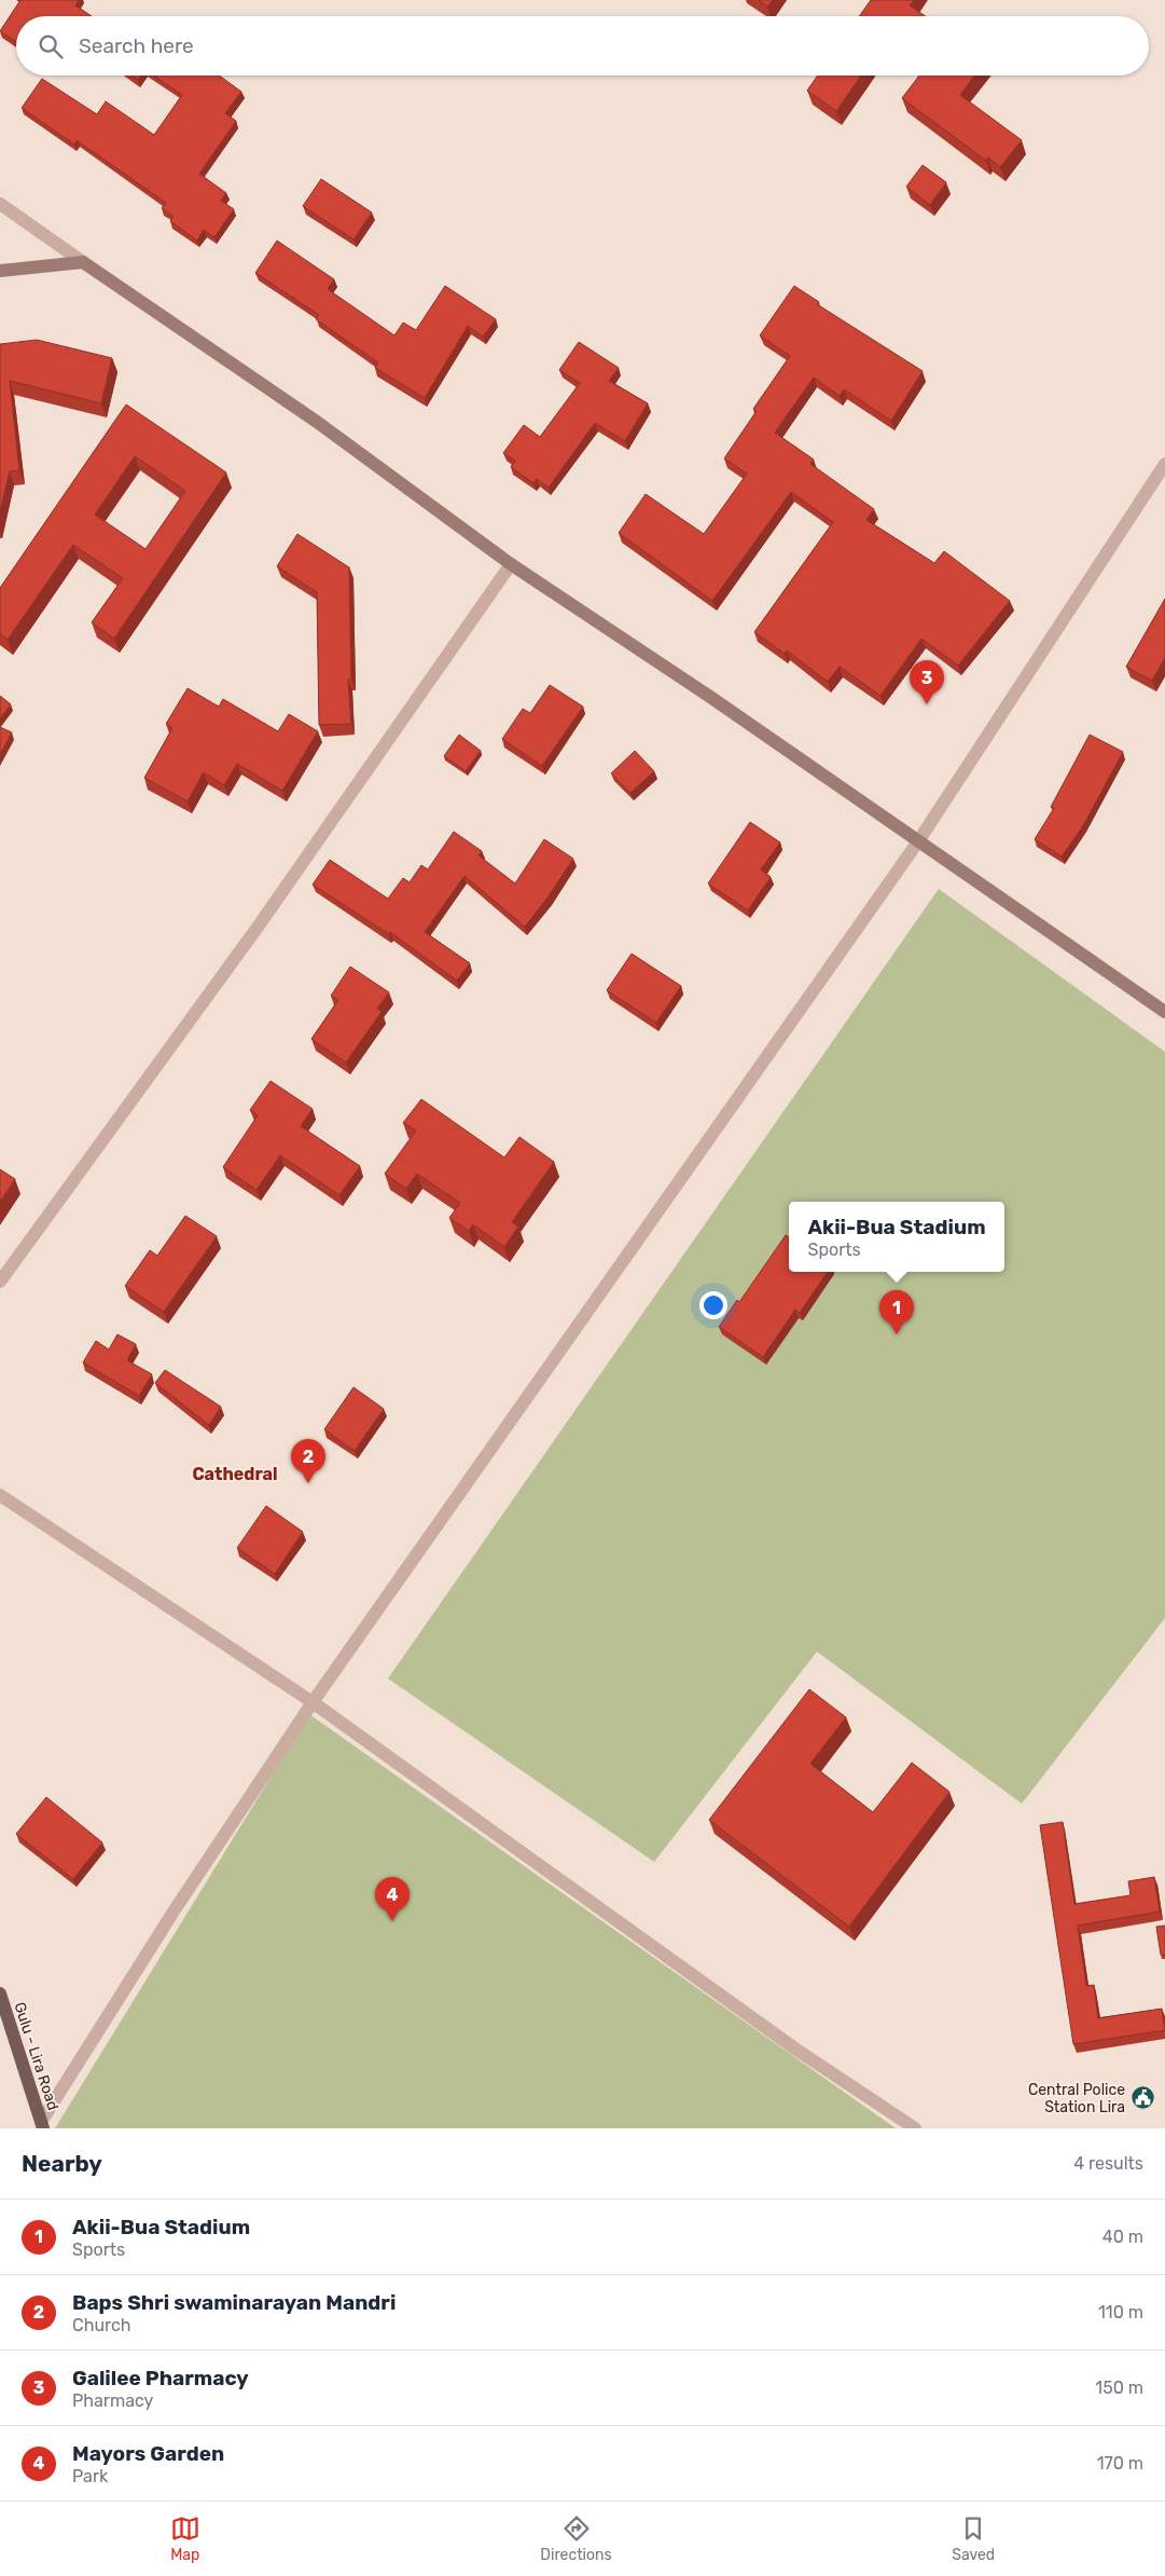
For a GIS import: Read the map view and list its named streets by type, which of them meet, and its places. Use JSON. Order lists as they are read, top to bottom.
{
  "streets": {
    "main road": ["Gulu - Lira Road"]
  },
  "districts": ["Cathedral"],
  "places": {
    "public building": ["Central Police Station Lira"]
  },
  "page": {
    "search": "Search here",
    "pins": [
      "3",
      "1",
      "2",
      "4"
    ],
    "popup": ["Akii-Bua Stadium", "Sports"],
    "heading": ["Nearby", "4 results"],
    "list": [
      {
        "mark": "1",
        "name": "Akii-Bua Stadium",
        "note": "Sports",
        "value": "40 m"
      },
      {
        "mark": "2",
        "name": "Baps Shri swaminarayan Mandri",
        "note": "Church",
        "value": "110 m"
      },
      {
        "mark": "3",
        "name": "Galilee Pharmacy",
        "note": "Pharmacy",
        "value": "150 m"
      },
      {
        "mark": "4",
        "name": "Mayors Garden",
        "note": "Park",
        "value": "170 m"
      }
    ],
    "nav": ["Map", "Directions", "Saved"]
  }
}
